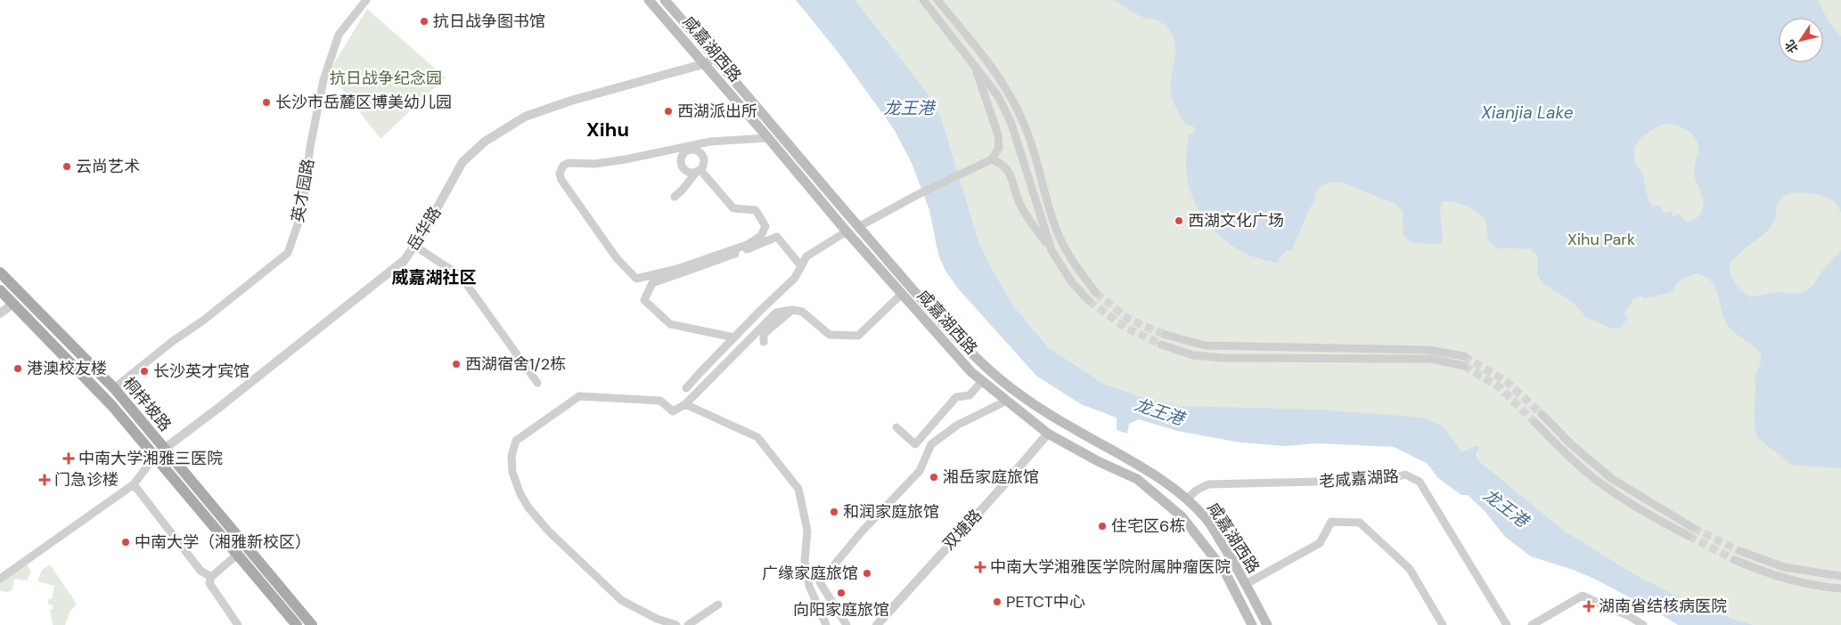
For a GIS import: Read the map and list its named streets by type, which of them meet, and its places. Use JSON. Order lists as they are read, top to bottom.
{
  "streets": {
    "main road": ["咸嘉湖西路", "桐梓坡路"],
    "street": [
      "英才园路",
      "岳华路",
      "老咸嘉湖路",
      "双塘路"
    ]
  },
  "crossings": [
    ["咸嘉湖西路", "岳华路"],
    ["咸嘉湖西路", "老咸嘉湖路"],
    ["咸嘉湖西路", "双塘路"],
    ["英才园路", "桐梓坡路"],
    ["岳华路", "桐梓坡路"]
  ],
  "districts": ["Xihu", "威嘉湖社区"],
  "water": ["龙王港", "Xianjia Lake"],
  "parks": ["抗日战争纪念园", "Xihu Park"],
  "places": {
    "other": [
      "抗日战争图书馆",
      "长沙市岳麓区博美幼儿园",
      "西湖派出所",
      "云尚艺术",
      "西湖文化广场",
      "西湖宿舍1/2栋",
      "港澳校友楼",
      "长沙英才宾馆",
      "湘岳家庭旅馆",
      "和润家庭旅馆",
      "住宅区6栋",
      "中南大学（湘雅新校区）",
      "广缘家庭旅馆",
      "向阳家庭旅馆",
      "PETCT中心"
    ],
    "health": [
      "中南大学湘雅三医院",
      "门急诊楼",
      "中南大学湘雅医学院附属肿瘤医院",
      "湖南省结核病医院"
    ]
  },
  "north": "bottom left"
}
